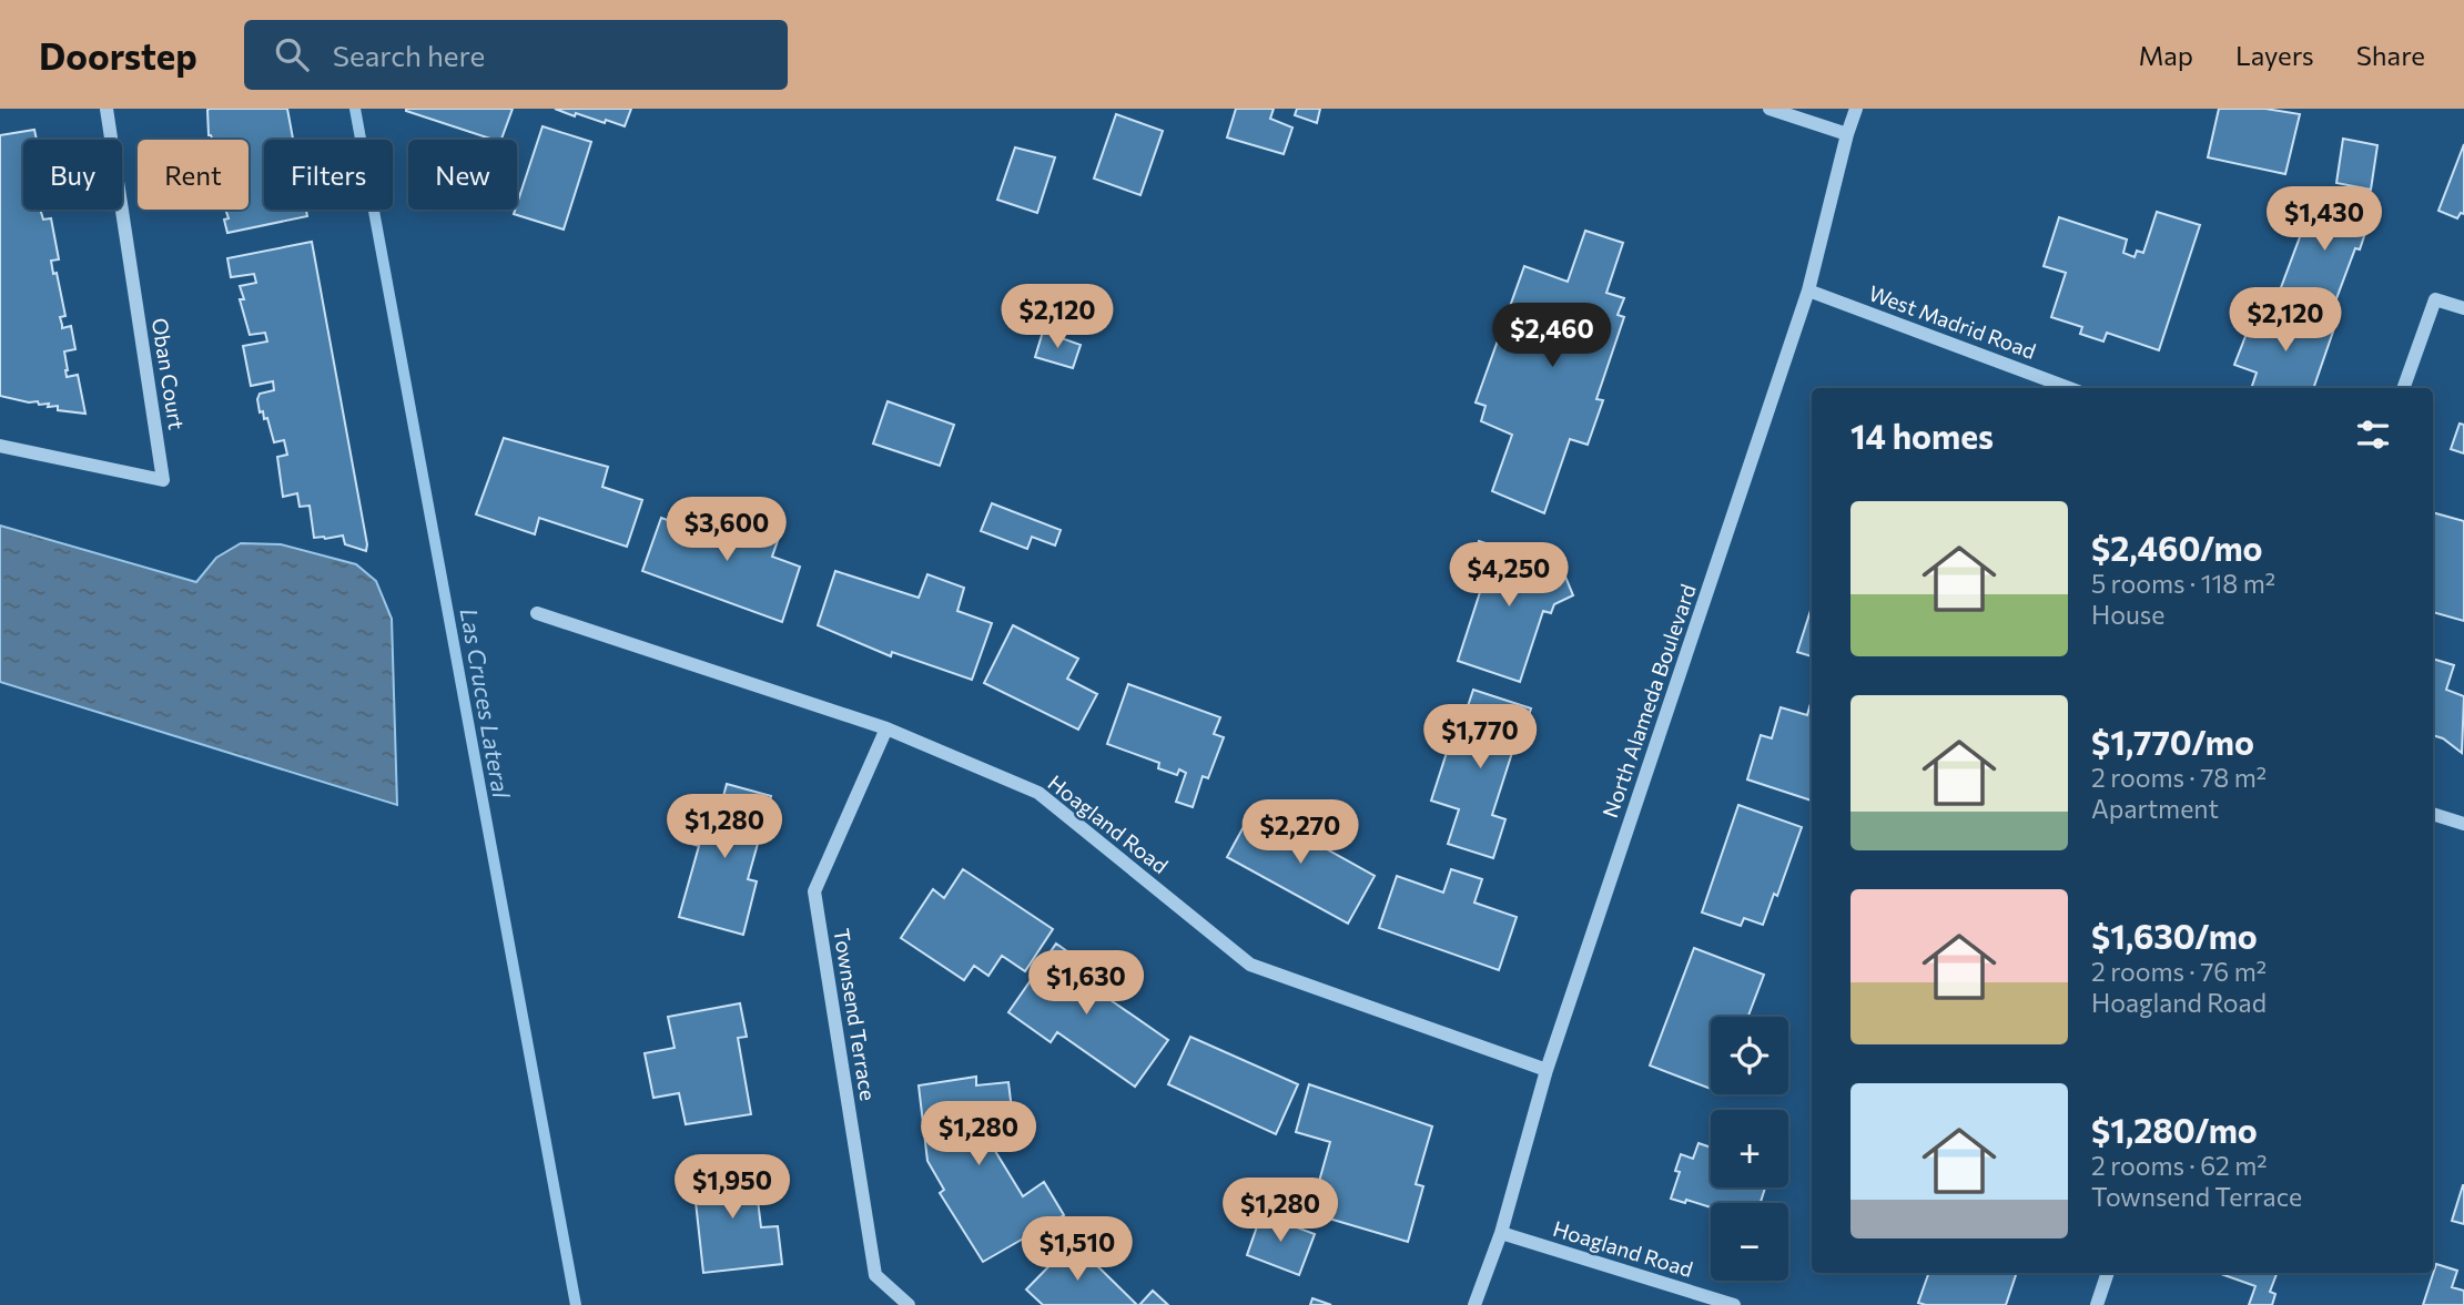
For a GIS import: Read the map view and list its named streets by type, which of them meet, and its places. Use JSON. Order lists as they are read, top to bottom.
{
  "streets": {
    "street": [
      "West Madrid Road",
      "Oban Court",
      "North Alameda Boulevard",
      "Hoagland Road",
      "Townsend Terrace"
    ]
  },
  "crossings": [
    ["West Madrid Road", "North Alameda Boulevard"],
    ["North Alameda Boulevard", "Hoagland Road"],
    ["Hoagland Road", "Townsend Terrace"]
  ],
  "water": ["Las Cruces Lateral"],
  "page": {
    "header": "Doorstep",
    "search": "Search here",
    "nav": ["Map", "Layers", "Share"],
    "chip": [
      "Buy",
      "Rent",
      "Filters",
      "New"
    ],
    "price": [
      "$1,430",
      "$2,120",
      "$2,120",
      "$2,460",
      "$3,600",
      "$4,250",
      "$1,770",
      "$1,280",
      "$2,270",
      "$1,630",
      "$1,280",
      "$1,950",
      "$1,280",
      "$1,510"
    ],
    "heading": "14 homes",
    "list": [
      {
        "name": "$2,460/mo",
        "note": "5 rooms · 118 m² · House"
      },
      {
        "name": "$1,770/mo",
        "note": "2 rooms · 78 m² · Apartment"
      },
      {
        "name": "$1,630/mo",
        "note": "2 rooms · 76 m² · Hoagland Road"
      },
      {
        "name": "$1,280/mo",
        "note": "2 rooms · 62 m² · Townsend Terrace"
      }
    ],
    "map_buttons": ["+", "−"]
  }
}
